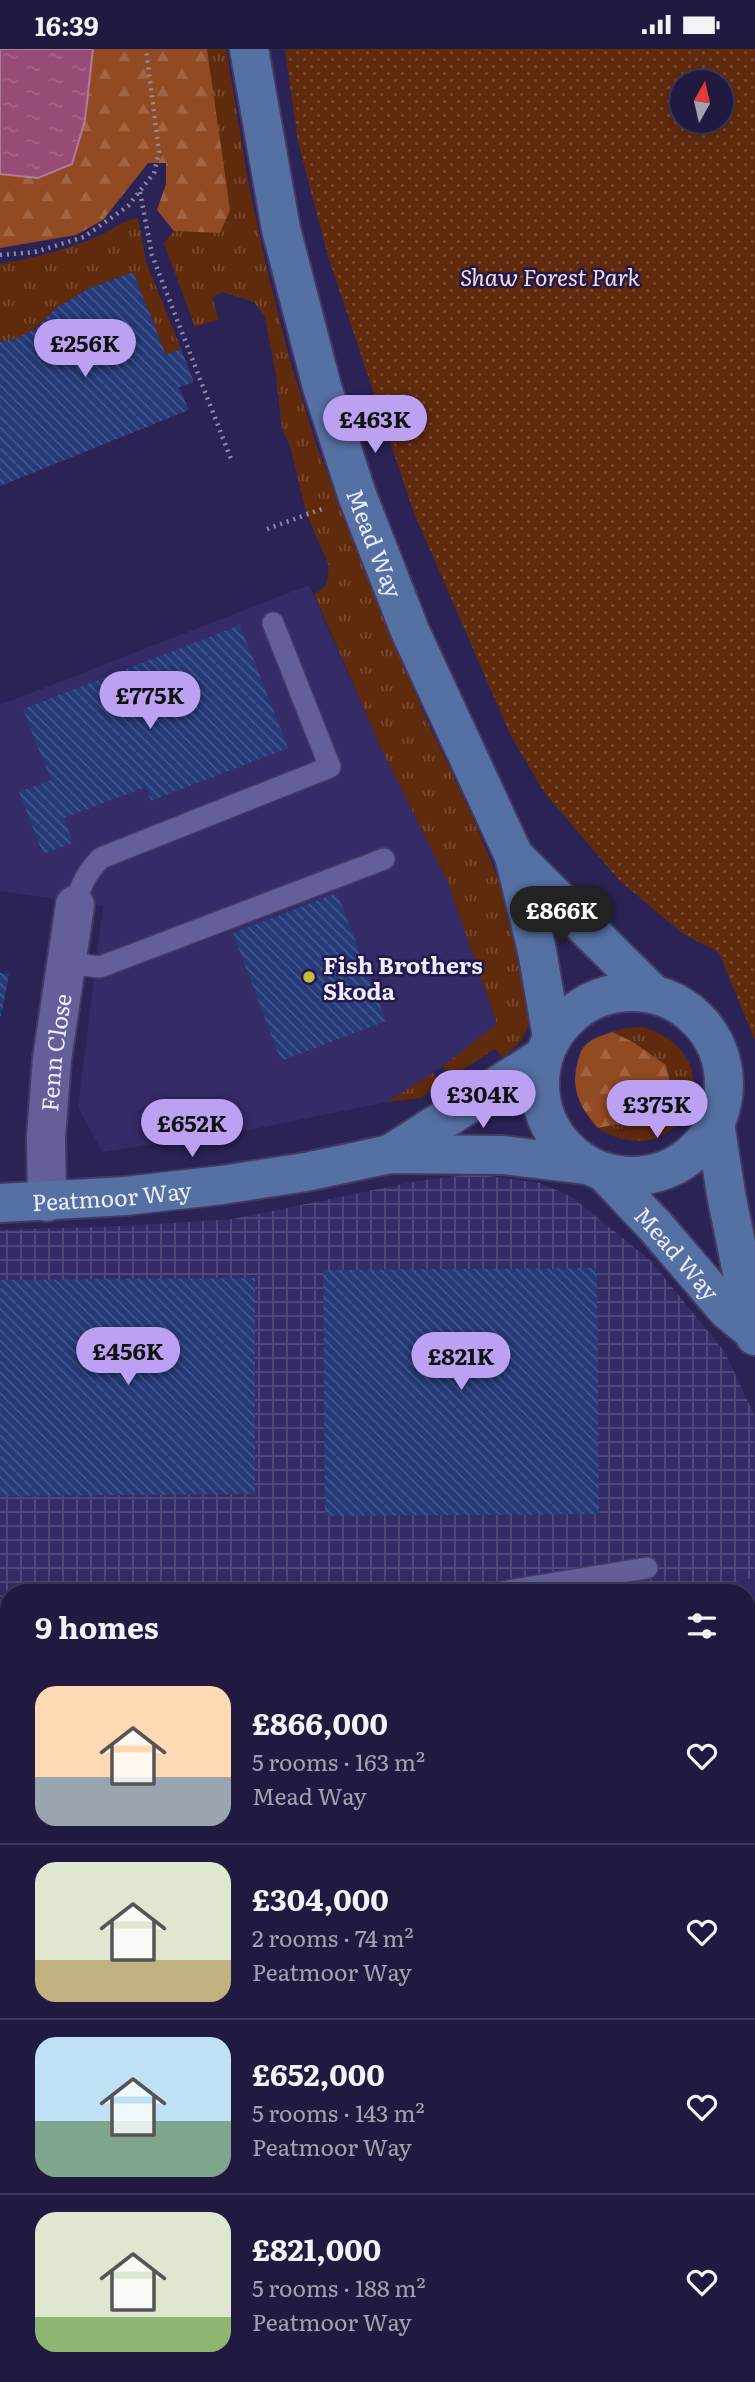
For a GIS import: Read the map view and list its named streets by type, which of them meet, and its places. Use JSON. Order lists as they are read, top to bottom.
{
  "streets": {
    "main road": ["Mead Way", "Peatmoor Way"],
    "street": ["Fenn Close"]
  },
  "crossings": [
    ["Mead Way", "Peatmoor Way"],
    ["Fenn Close", "Peatmoor Way"]
  ],
  "parks": ["Shaw Forest Park"],
  "places": ["Fish Brothers Skoda"],
  "north": "top",
  "page": {
    "status": "16:39",
    "price": [
      "£256K",
      "£463K",
      "£775K",
      "£866K",
      "£304K",
      "£375K",
      "£652K",
      "£456K",
      "£821K"
    ],
    "heading": "9 homes",
    "list": [
      {
        "name": "£866,000",
        "note": "5 rooms · 163 m² · Mead Way"
      },
      {
        "name": "£304,000",
        "note": "2 rooms · 74 m² · Peatmoor Way"
      },
      {
        "name": "£652,000",
        "note": "5 rooms · 143 m² · Peatmoor Way"
      },
      {
        "name": "£821,000",
        "note": "5 rooms · 188 m² · Peatmoor Way"
      }
    ]
  }
}
